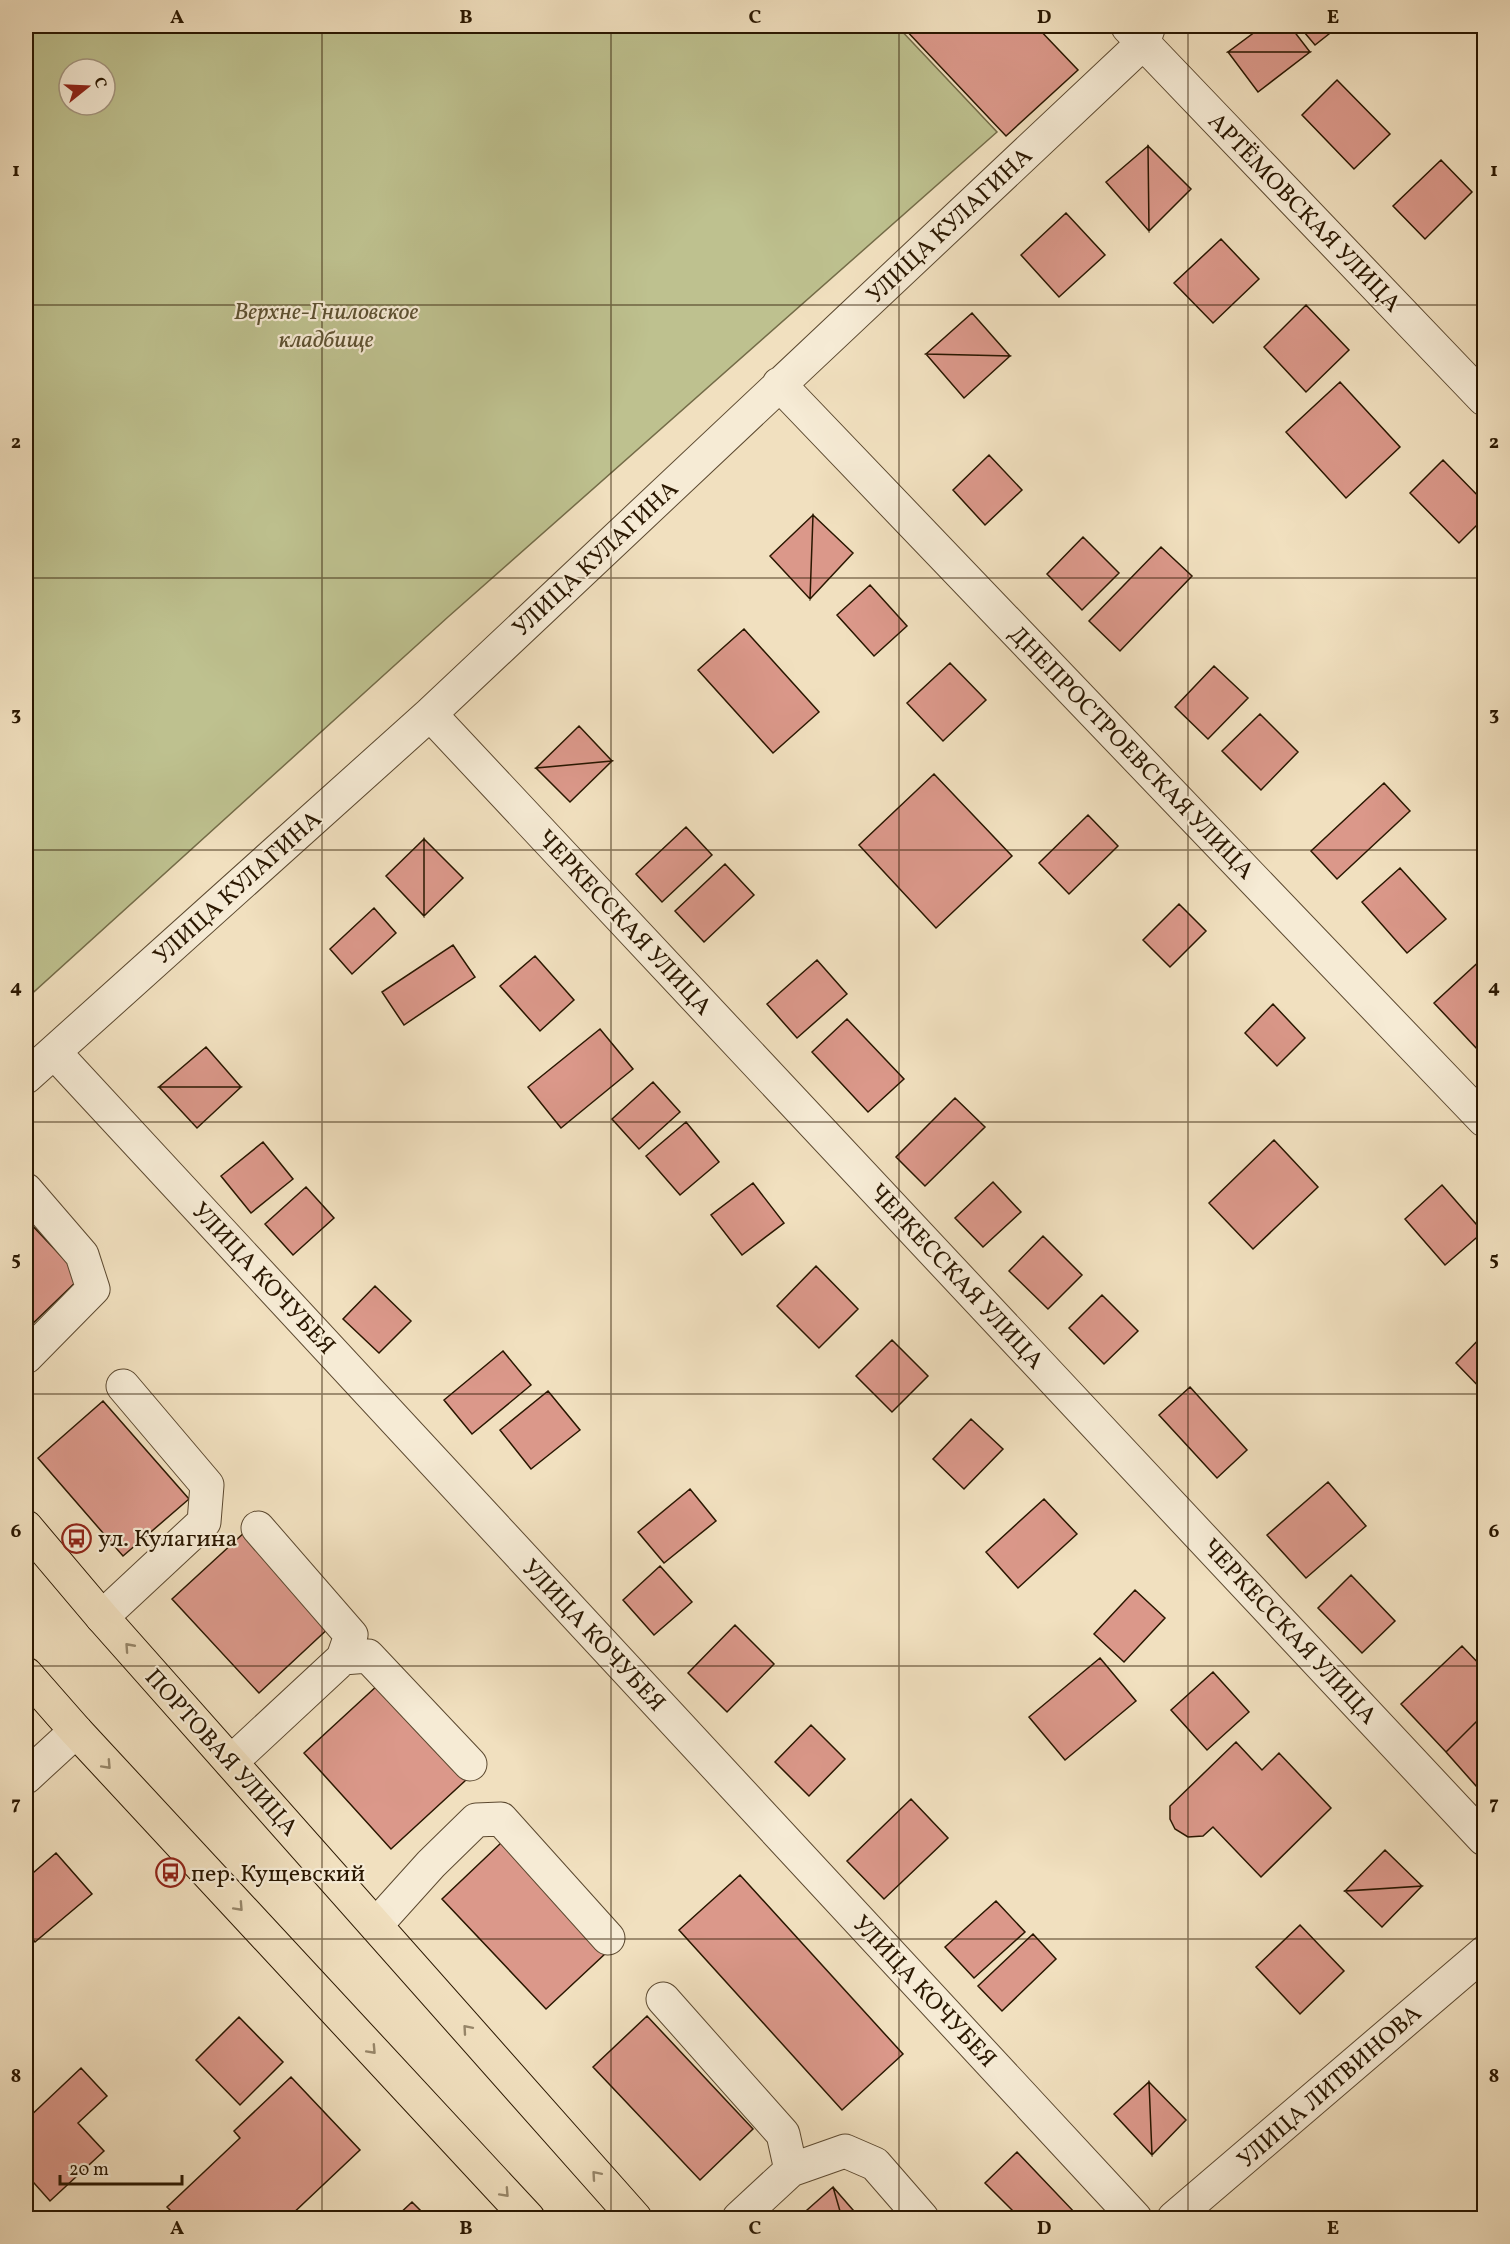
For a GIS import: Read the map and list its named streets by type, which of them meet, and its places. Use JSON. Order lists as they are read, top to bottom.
{
  "streets": {
    "main road": ["ПОРТОВАЯ УЛИЦА"],
    "street": [
      "АРТЁМОВСКАЯ УЛИЦА",
      "УЛИЦА КУЛАГИНА",
      "ДНЕПРОСТРОЕВСКАЯ УЛИЦА",
      "ЧЕРКЕССКАЯ УЛИЦА",
      "УЛИЦА КОЧУБЕЯ",
      "УЛИЦА ЛИТВИНОВА"
    ]
  },
  "crossings": [
    ["АРТЁМОВСКАЯ УЛИЦА", "УЛИЦА КУЛАГИНА"],
    ["УЛИЦА КУЛАГИНА", "ДНЕПРОСТРОЕВСКАЯ УЛИЦА"],
    ["УЛИЦА КУЛАГИНА", "ЧЕРКЕССКАЯ УЛИЦА"],
    ["УЛИЦА КУЛАГИНА", "УЛИЦА КОЧУБЕЯ"]
  ],
  "parks": ["Верхне-Гниловское кладбище"],
  "places": {
    "bus stop": ["ул. Кулагина", "пер. Кущевский"]
  },
  "scale_bar": "20 m",
  "north": "right",
  "grid": {
    "columns": [
      "A",
      "B",
      "C",
      "D",
      "E"
    ],
    "rows": [
      "1",
      "2",
      "3",
      "4",
      "5",
      "6",
      "7",
      "8"
    ]
  }
}
